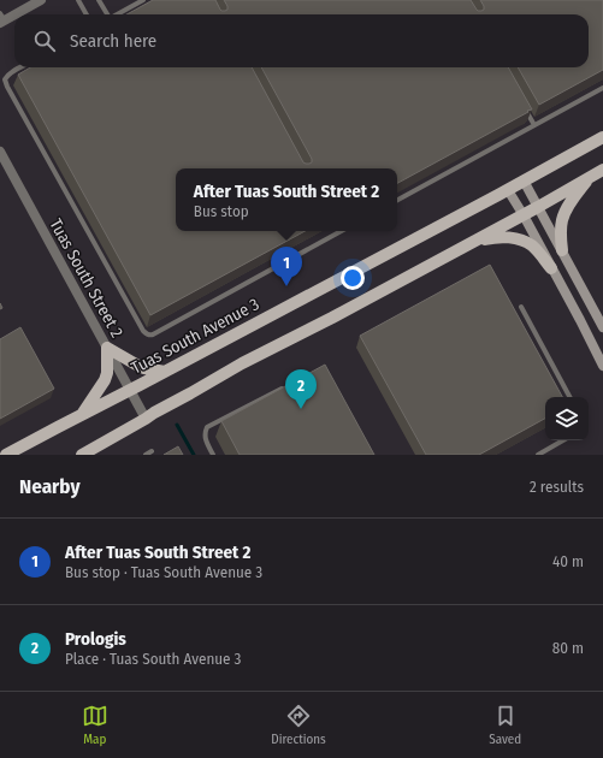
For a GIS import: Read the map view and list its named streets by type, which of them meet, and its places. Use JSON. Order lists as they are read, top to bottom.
{
  "streets": {
    "main road": ["Tuas South Avenue 3"],
    "street": ["Tuas South Street 2"]
  },
  "crossings": [
    ["Tuas South Street 2", "Tuas South Avenue 3"]
  ],
  "page": {
    "search": "Search here",
    "popup": ["After Tuas South Street 2", "Bus stop"],
    "pins": ["1", "2"],
    "heading": ["Nearby", "2 results"],
    "list": [
      {
        "mark": "1",
        "name": "After Tuas South Street 2",
        "note": "Bus stop · Tuas South Avenue 3",
        "value": "40 m"
      },
      {
        "mark": "2",
        "name": "Prologis",
        "note": "Place · Tuas South Avenue 3",
        "value": "80 m"
      }
    ],
    "nav": ["Map", "Directions", "Saved"]
  }
}
